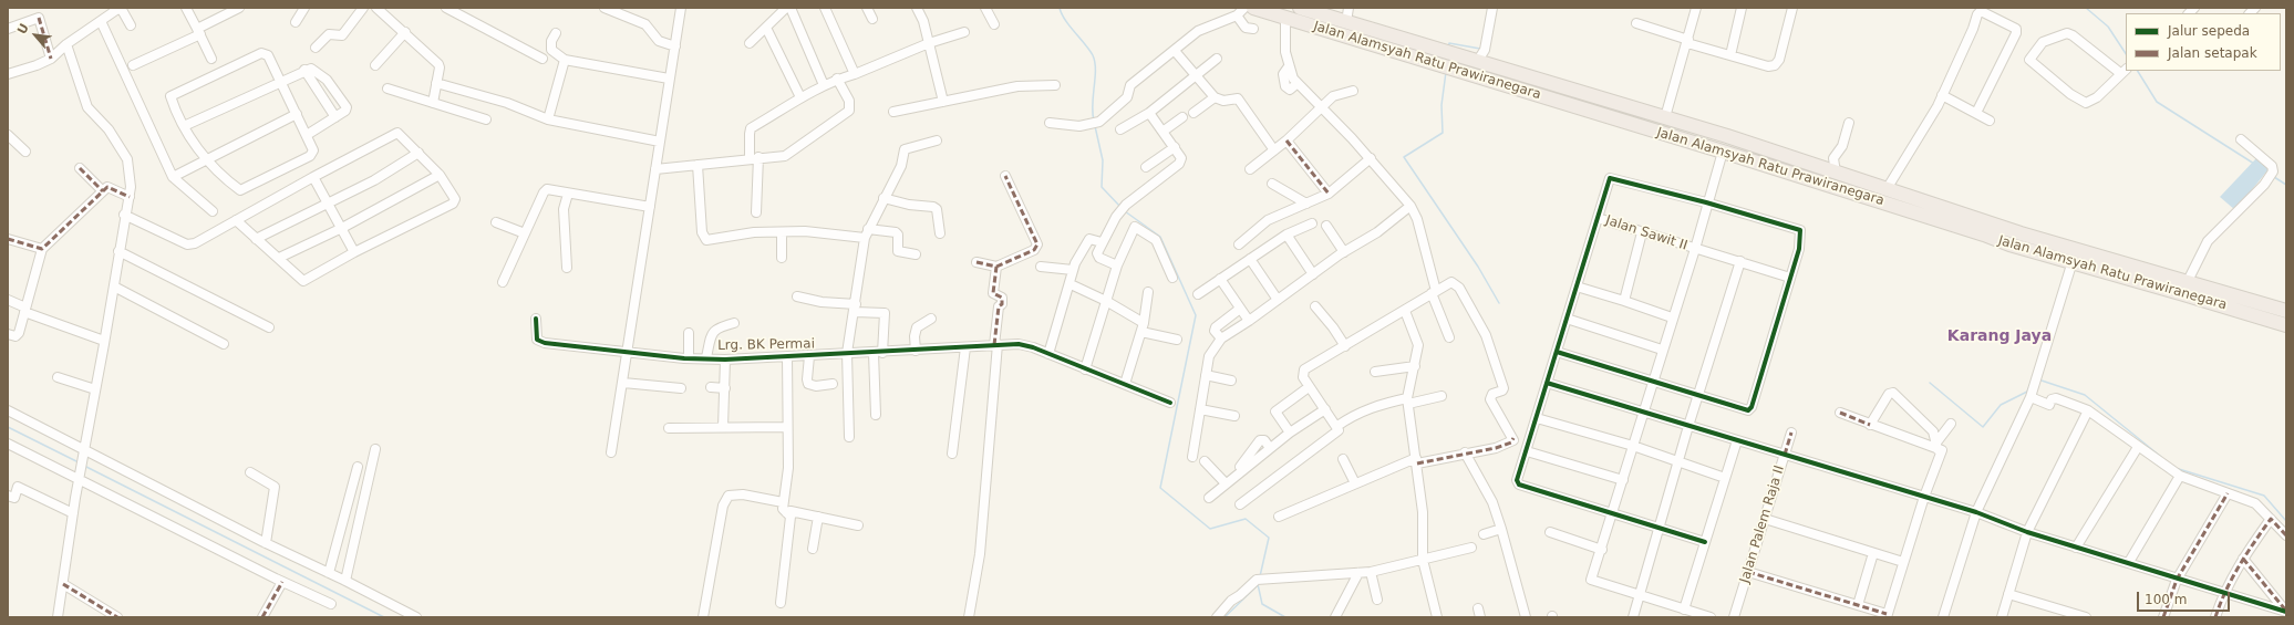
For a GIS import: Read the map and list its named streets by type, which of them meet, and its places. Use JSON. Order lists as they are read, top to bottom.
{
  "streets": {
    "highway": ["Jalan Alamsyah Ratu Prawiranegara"],
    "street": ["Jalan Sawit II", "Lrg. BK Permai", "Jalan Palem Raja II"]
  },
  "districts": ["Karang Jaya"],
  "legend": ["Jalur sepeda", "Jalan setapak"],
  "scale_bar": "100 m",
  "north": "top left"
}
